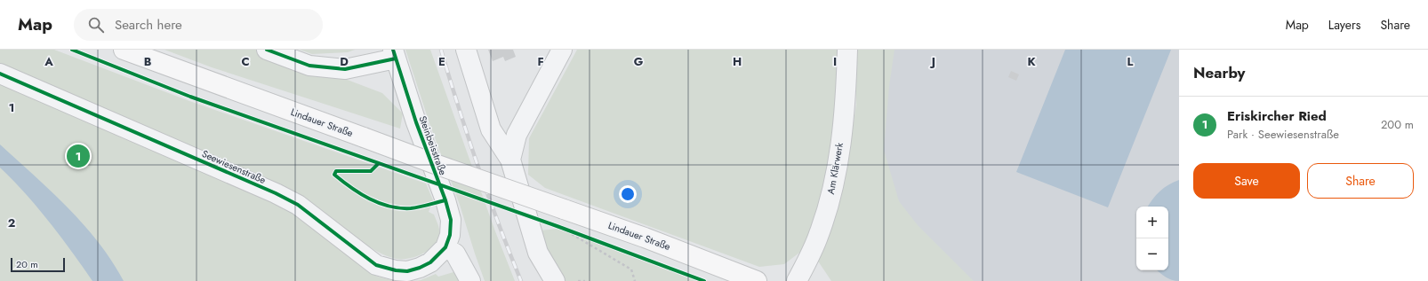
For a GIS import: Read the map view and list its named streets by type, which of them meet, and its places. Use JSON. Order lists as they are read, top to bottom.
{
  "streets": {
    "main road": ["Lindauer Straße"],
    "street": ["Steinbeisstraße", "Seewiesenstraße", "Am Klärwerk"]
  },
  "crossings": [
    ["Steinbeisstraße", "Seewiesenstraße"]
  ],
  "scale_bar": "20 m",
  "page": {
    "header": "Map",
    "search": "Search here",
    "nav": ["Map", "Layers", "Share"],
    "heading": "Nearby",
    "list": [
      {
        "mark": "1",
        "name": "Eriskircher Ried",
        "note": "Park · Seewiesenstraße",
        "value": "200 m"
      }
    ],
    "pins": "1",
    "buttons": ["Save", "Share"],
    "map_buttons": ["+", "−"],
    "scale": "20 m"
  },
  "grid": {
    "columns": [
      "A",
      "B",
      "C",
      "D",
      "E",
      "F",
      "G",
      "H",
      "I",
      "J",
      "K",
      "L"
    ],
    "rows": ["1", "2"]
  }
}
